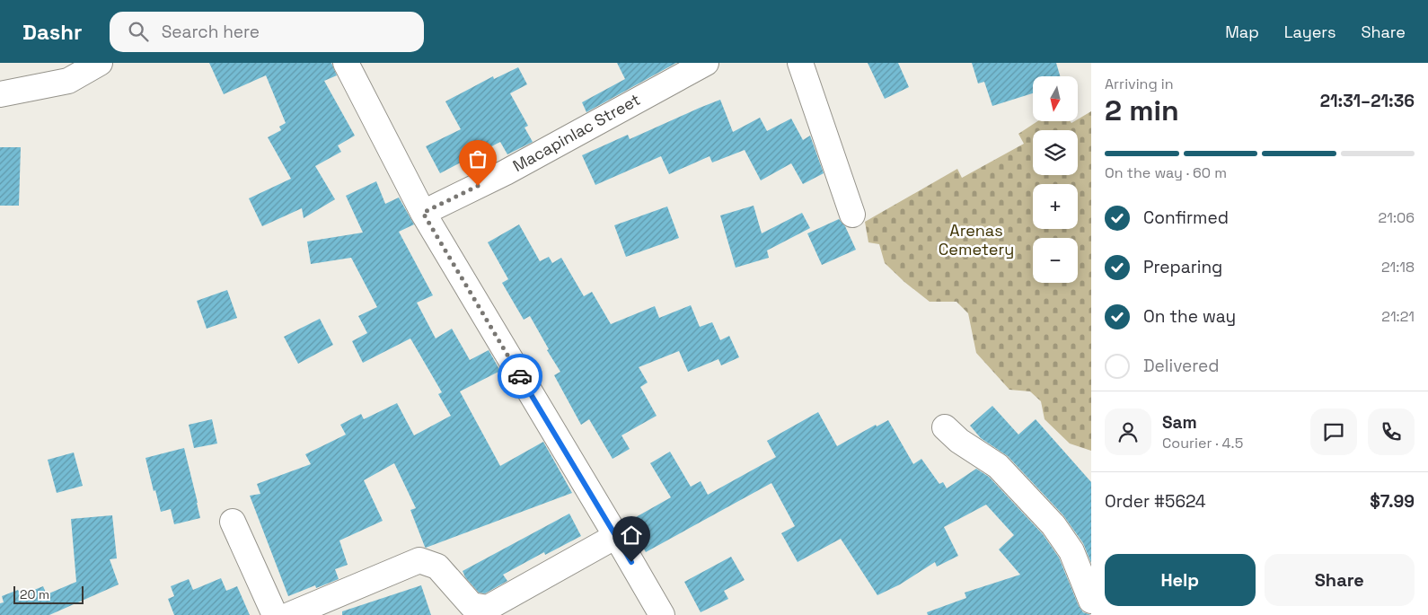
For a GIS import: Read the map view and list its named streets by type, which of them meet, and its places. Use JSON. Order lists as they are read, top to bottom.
{
  "streets": {
    "street": ["Macapinlac Street"]
  },
  "parks": ["Arenas Cemetery"],
  "scale_bar": "20 m",
  "north": "bottom",
  "page": {
    "header": "Dashr",
    "search": "Search here",
    "nav": ["Map", "Layers", "Share"],
    "heading": ["2 min", "Arriving in", "21:31–21:36"],
    "panel": [
      "Sam",
      "Courier · 4.5",
      "Order #5624",
      "$7.99"
    ],
    "map_buttons": ["+", "−"],
    "bar": "On the way · 60 m",
    "list": [
      ["Confirmed", "21:06"],
      ["Preparing", "21:18"],
      ["On the way", "21:21"],
      "Delivered"
    ],
    "buttons": ["Help", "Share"],
    "scale": "20 m"
  }
}
